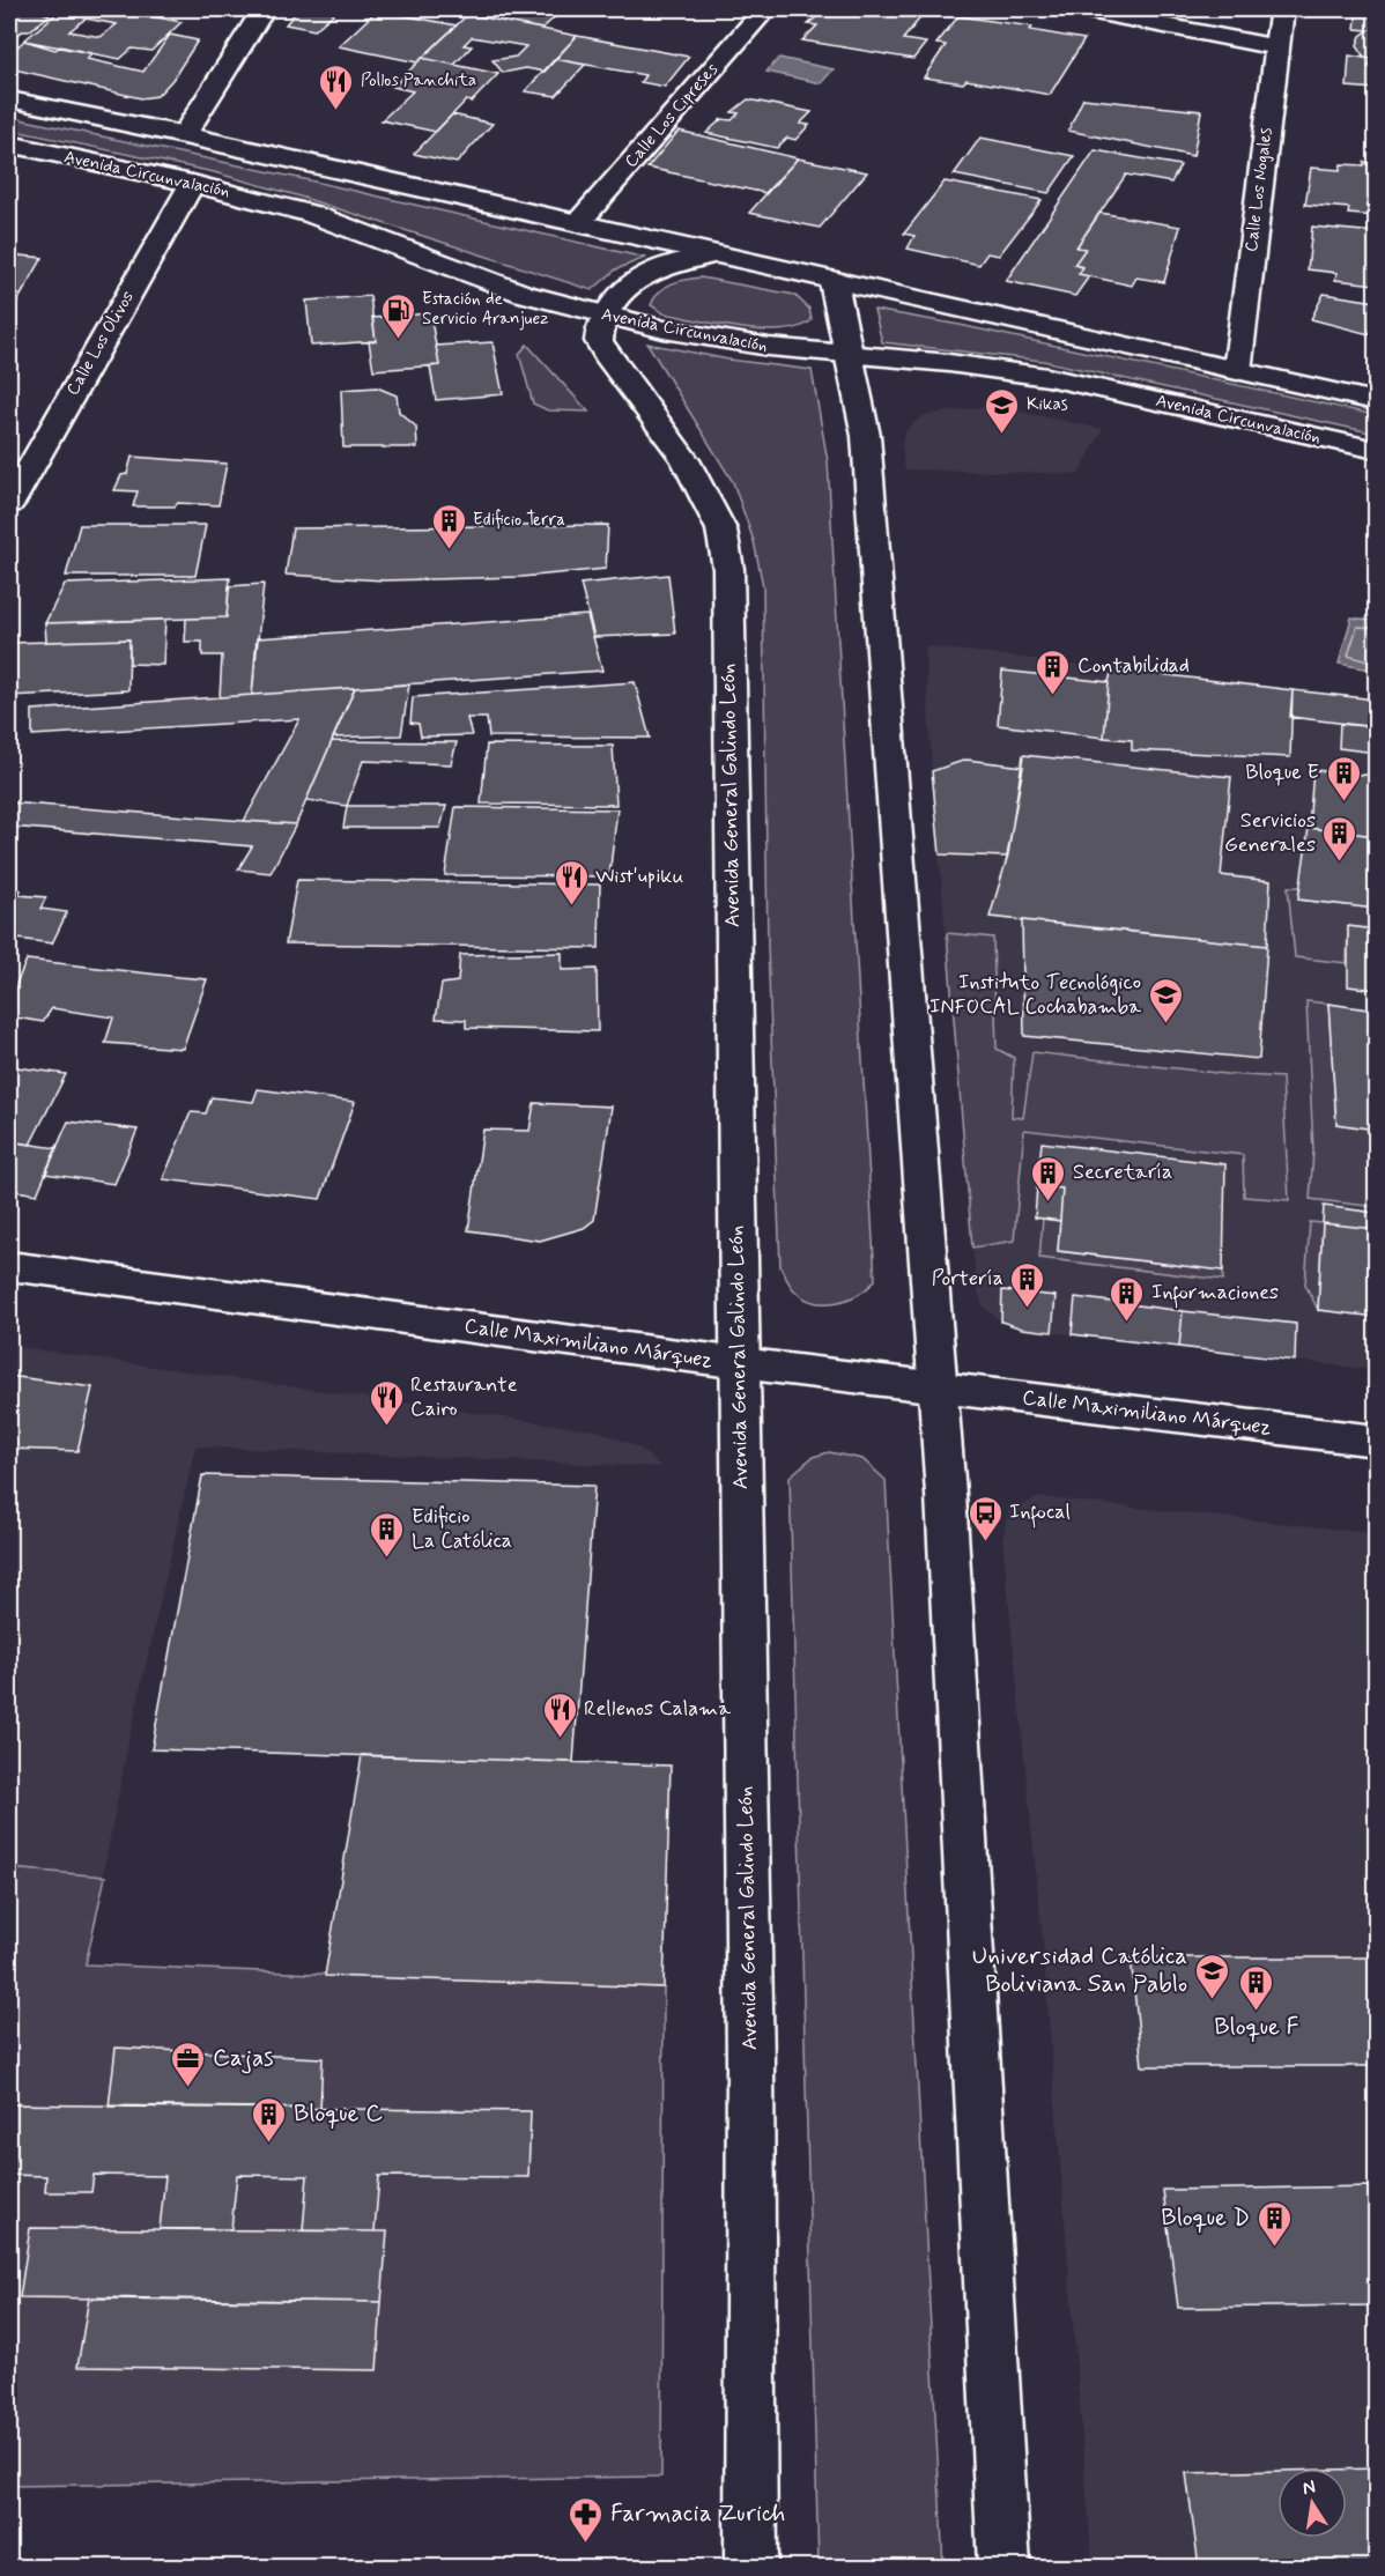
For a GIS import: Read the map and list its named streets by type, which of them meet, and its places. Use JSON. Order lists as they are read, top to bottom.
{
  "streets": {
    "main road": [
      "Calle Los Cipreses",
      "Avenida Circunvalación",
      "Calle Los Nogales",
      "Calle Los Olivos",
      "Avenida General Galindo León",
      "Calle Maximiliano Márquez"
    ]
  },
  "crossings": [
    ["Avenida Circunvalación", "Calle Los Olivos"],
    ["Avenida Circunvalación", "Avenida General Galindo León"],
    ["Avenida General Galindo León", "Calle Maximiliano Márquez"]
  ],
  "places": {
    "restaurant": [
      "Pollos Panchita",
      "Wist'upiku",
      "Restaurante Cairo",
      "Rellenos Calama"
    ],
    "fuel station": ["Estación de Servicio Aranjuez"],
    "school or university": ["Kikas", "Instituto Tecnológico INFOCAL Cochabamba", "Universidad Católica Boliviana San Pablo"],
    "building": [
      "Edificio Terra",
      "Contabilidad",
      "Bloque E",
      "Servicios Generales",
      "Secretaría",
      "Portería",
      "Informaciones",
      "Edificio La Católica",
      "Bloque F",
      "Bloque C",
      "Bloque D"
    ],
    "bus stop": ["Infocal"],
    "office": ["Cajas"],
    "pharmacy": ["Farmacia Zurich"]
  },
  "north": "top"
}
